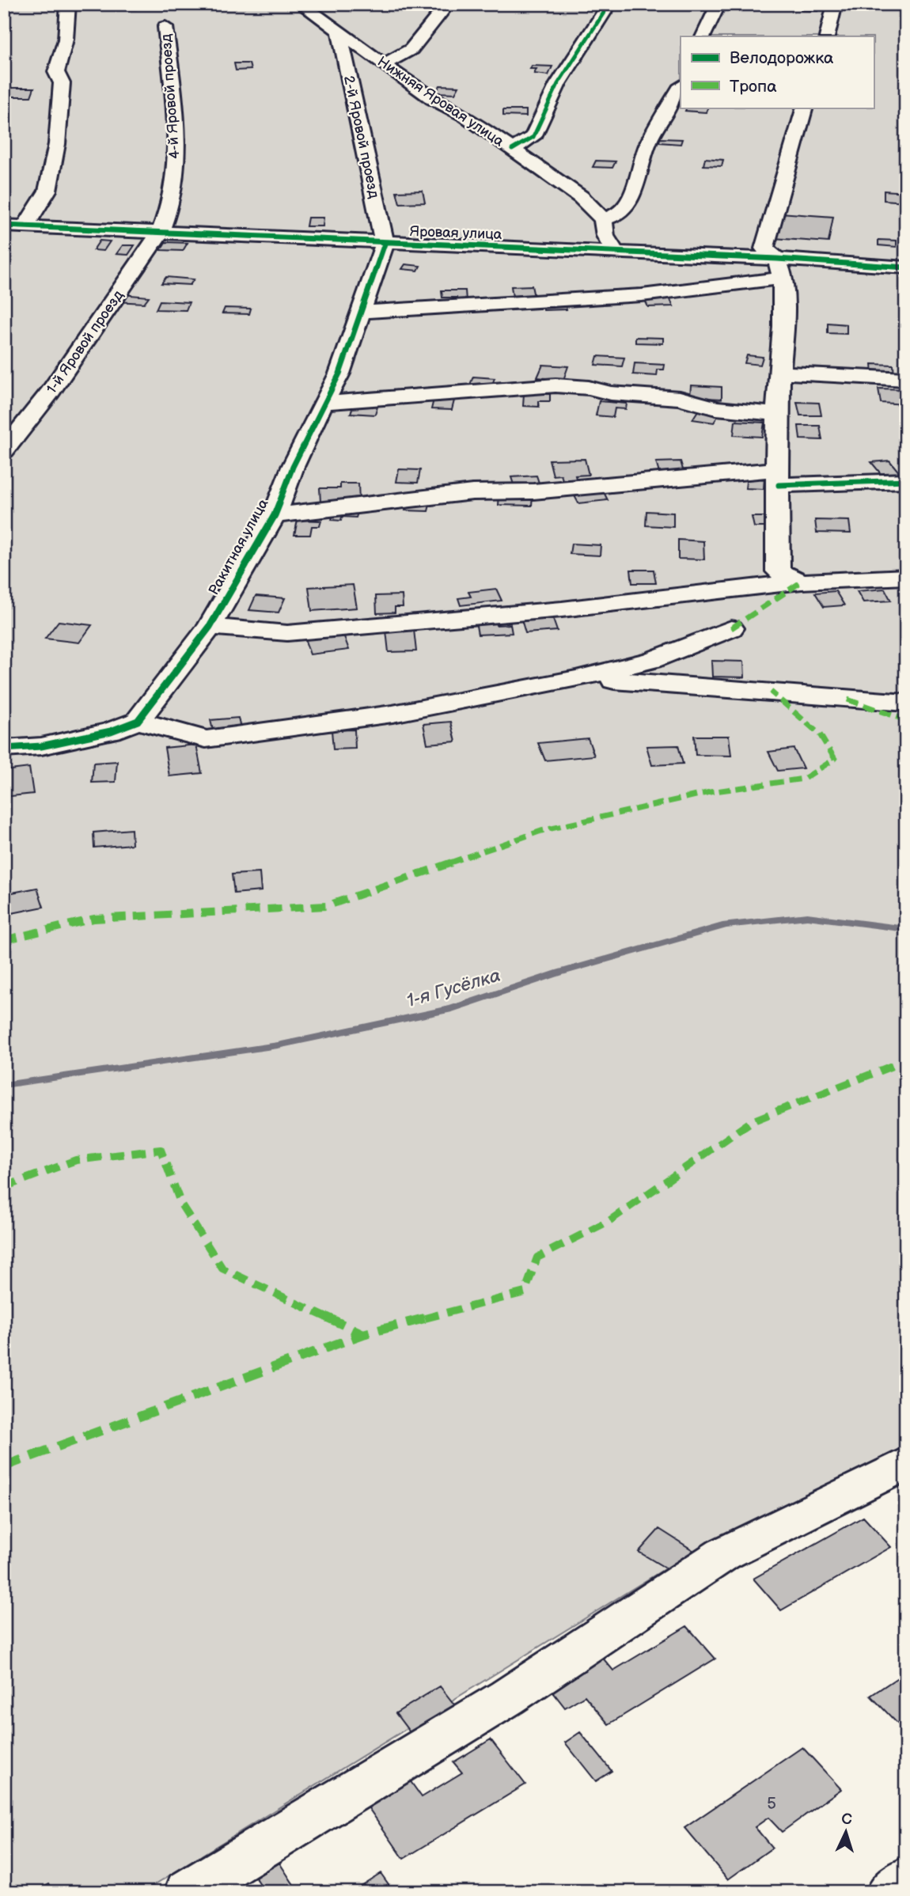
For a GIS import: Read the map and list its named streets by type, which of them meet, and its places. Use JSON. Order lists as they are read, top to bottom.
{
  "streets": {
    "street": [
      "4-й Яровой проезд",
      "Нижняя Яровая улица",
      "2-й Яровой проезд",
      "Яровая улица",
      "1-й Яровой проезд",
      "Ракитная улица"
    ]
  },
  "crossings": [
    ["4-й Яровой проезд", "Яровая улица"],
    ["4-й Яровой проезд", "1-й Яровой проезд"],
    ["Нижняя Яровая улица", "2-й Яровой проезд"],
    ["Нижняя Яровая улица", "Яровая улица"],
    ["2-й Яровой проезд", "Яровая улица"],
    ["2-й Яровой проезд", "Ракитная улица"],
    ["Яровая улица", "1-й Яровой проезд"],
    ["Яровая улица", "Ракитная улица"]
  ],
  "water": ["1-я Гусёлка"],
  "house_numbers": ["5"],
  "legend": ["Велодорожка", "Тропа"],
  "north": "top"
}
